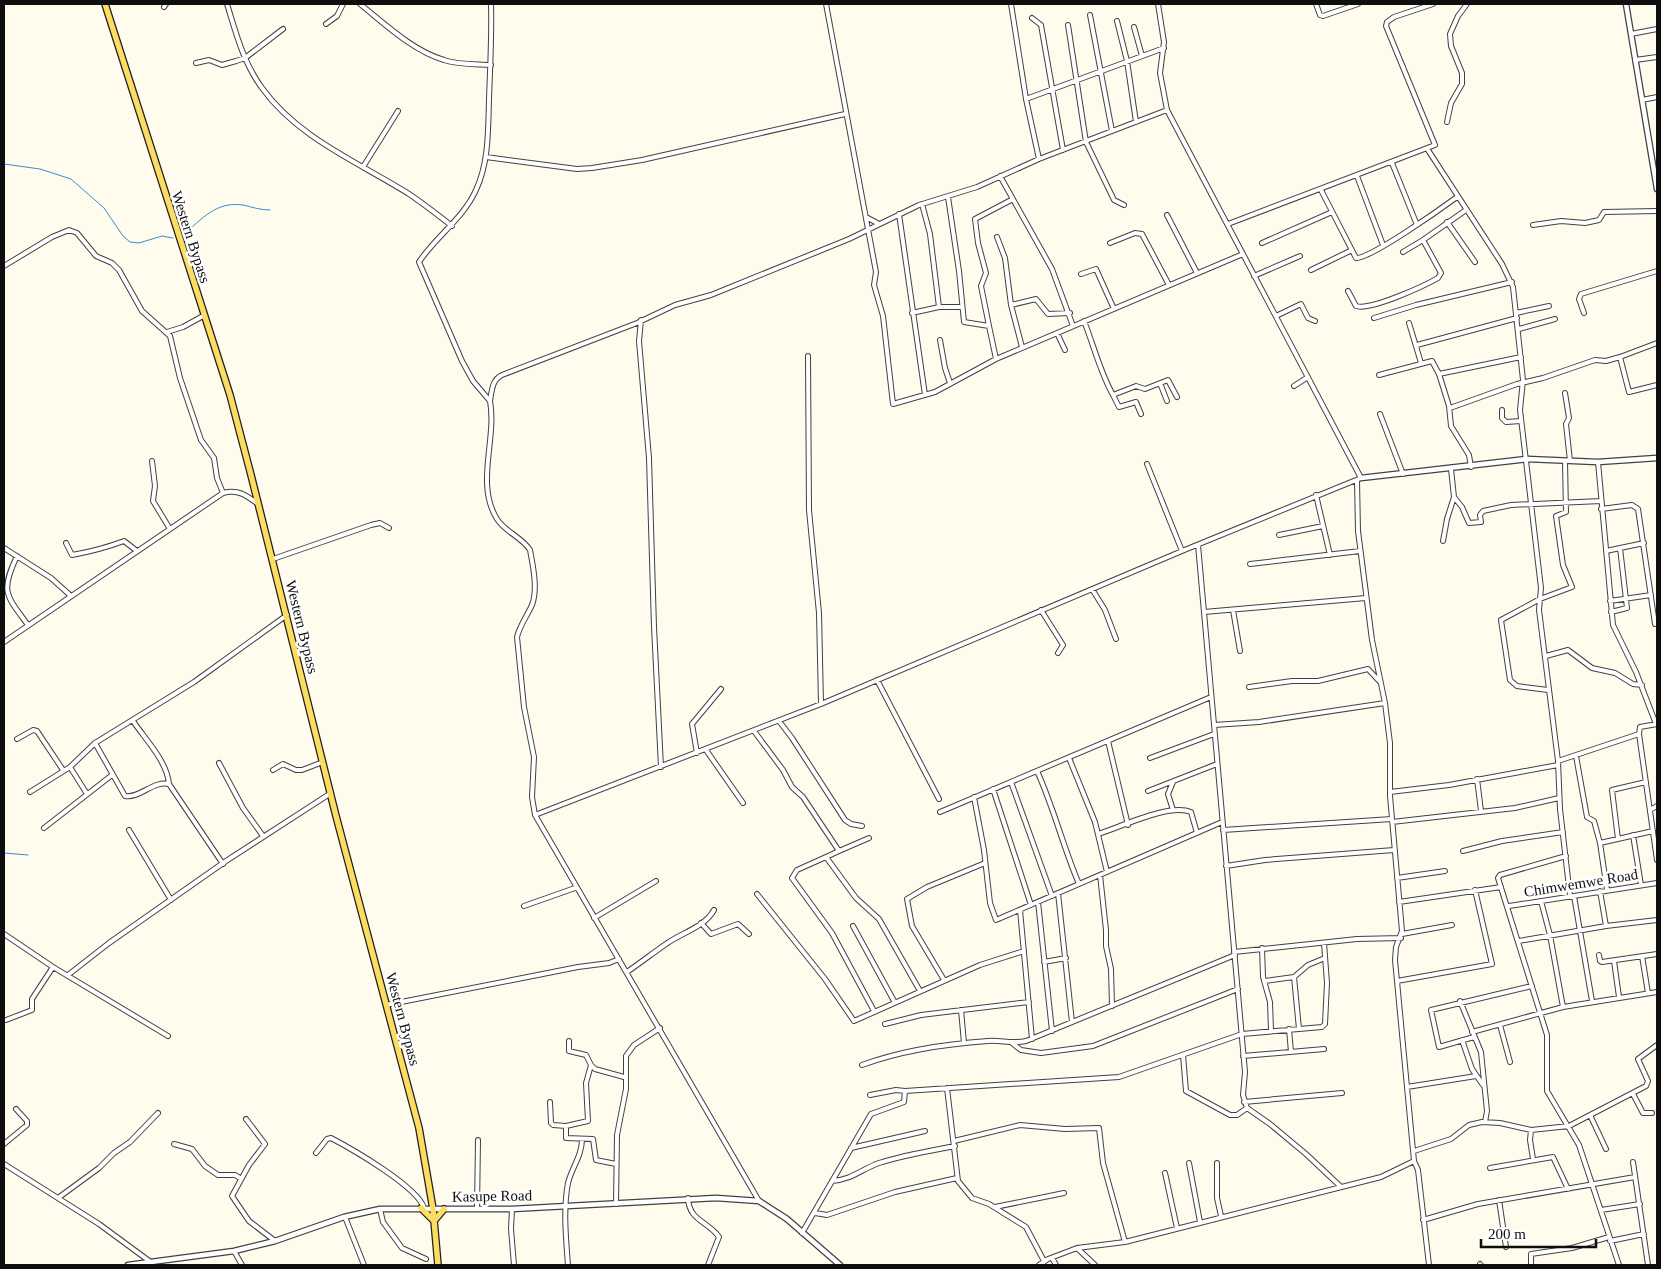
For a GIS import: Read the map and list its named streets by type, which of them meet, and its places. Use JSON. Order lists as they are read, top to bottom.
{
  "streets": {
    "main road": ["Western Bypass"],
    "street": ["Chimwemwe Road", "Kasupe Road"]
  },
  "crossings": [
    ["Western Bypass", "Kasupe Road"]
  ],
  "scale_bar": "200 m"
}
